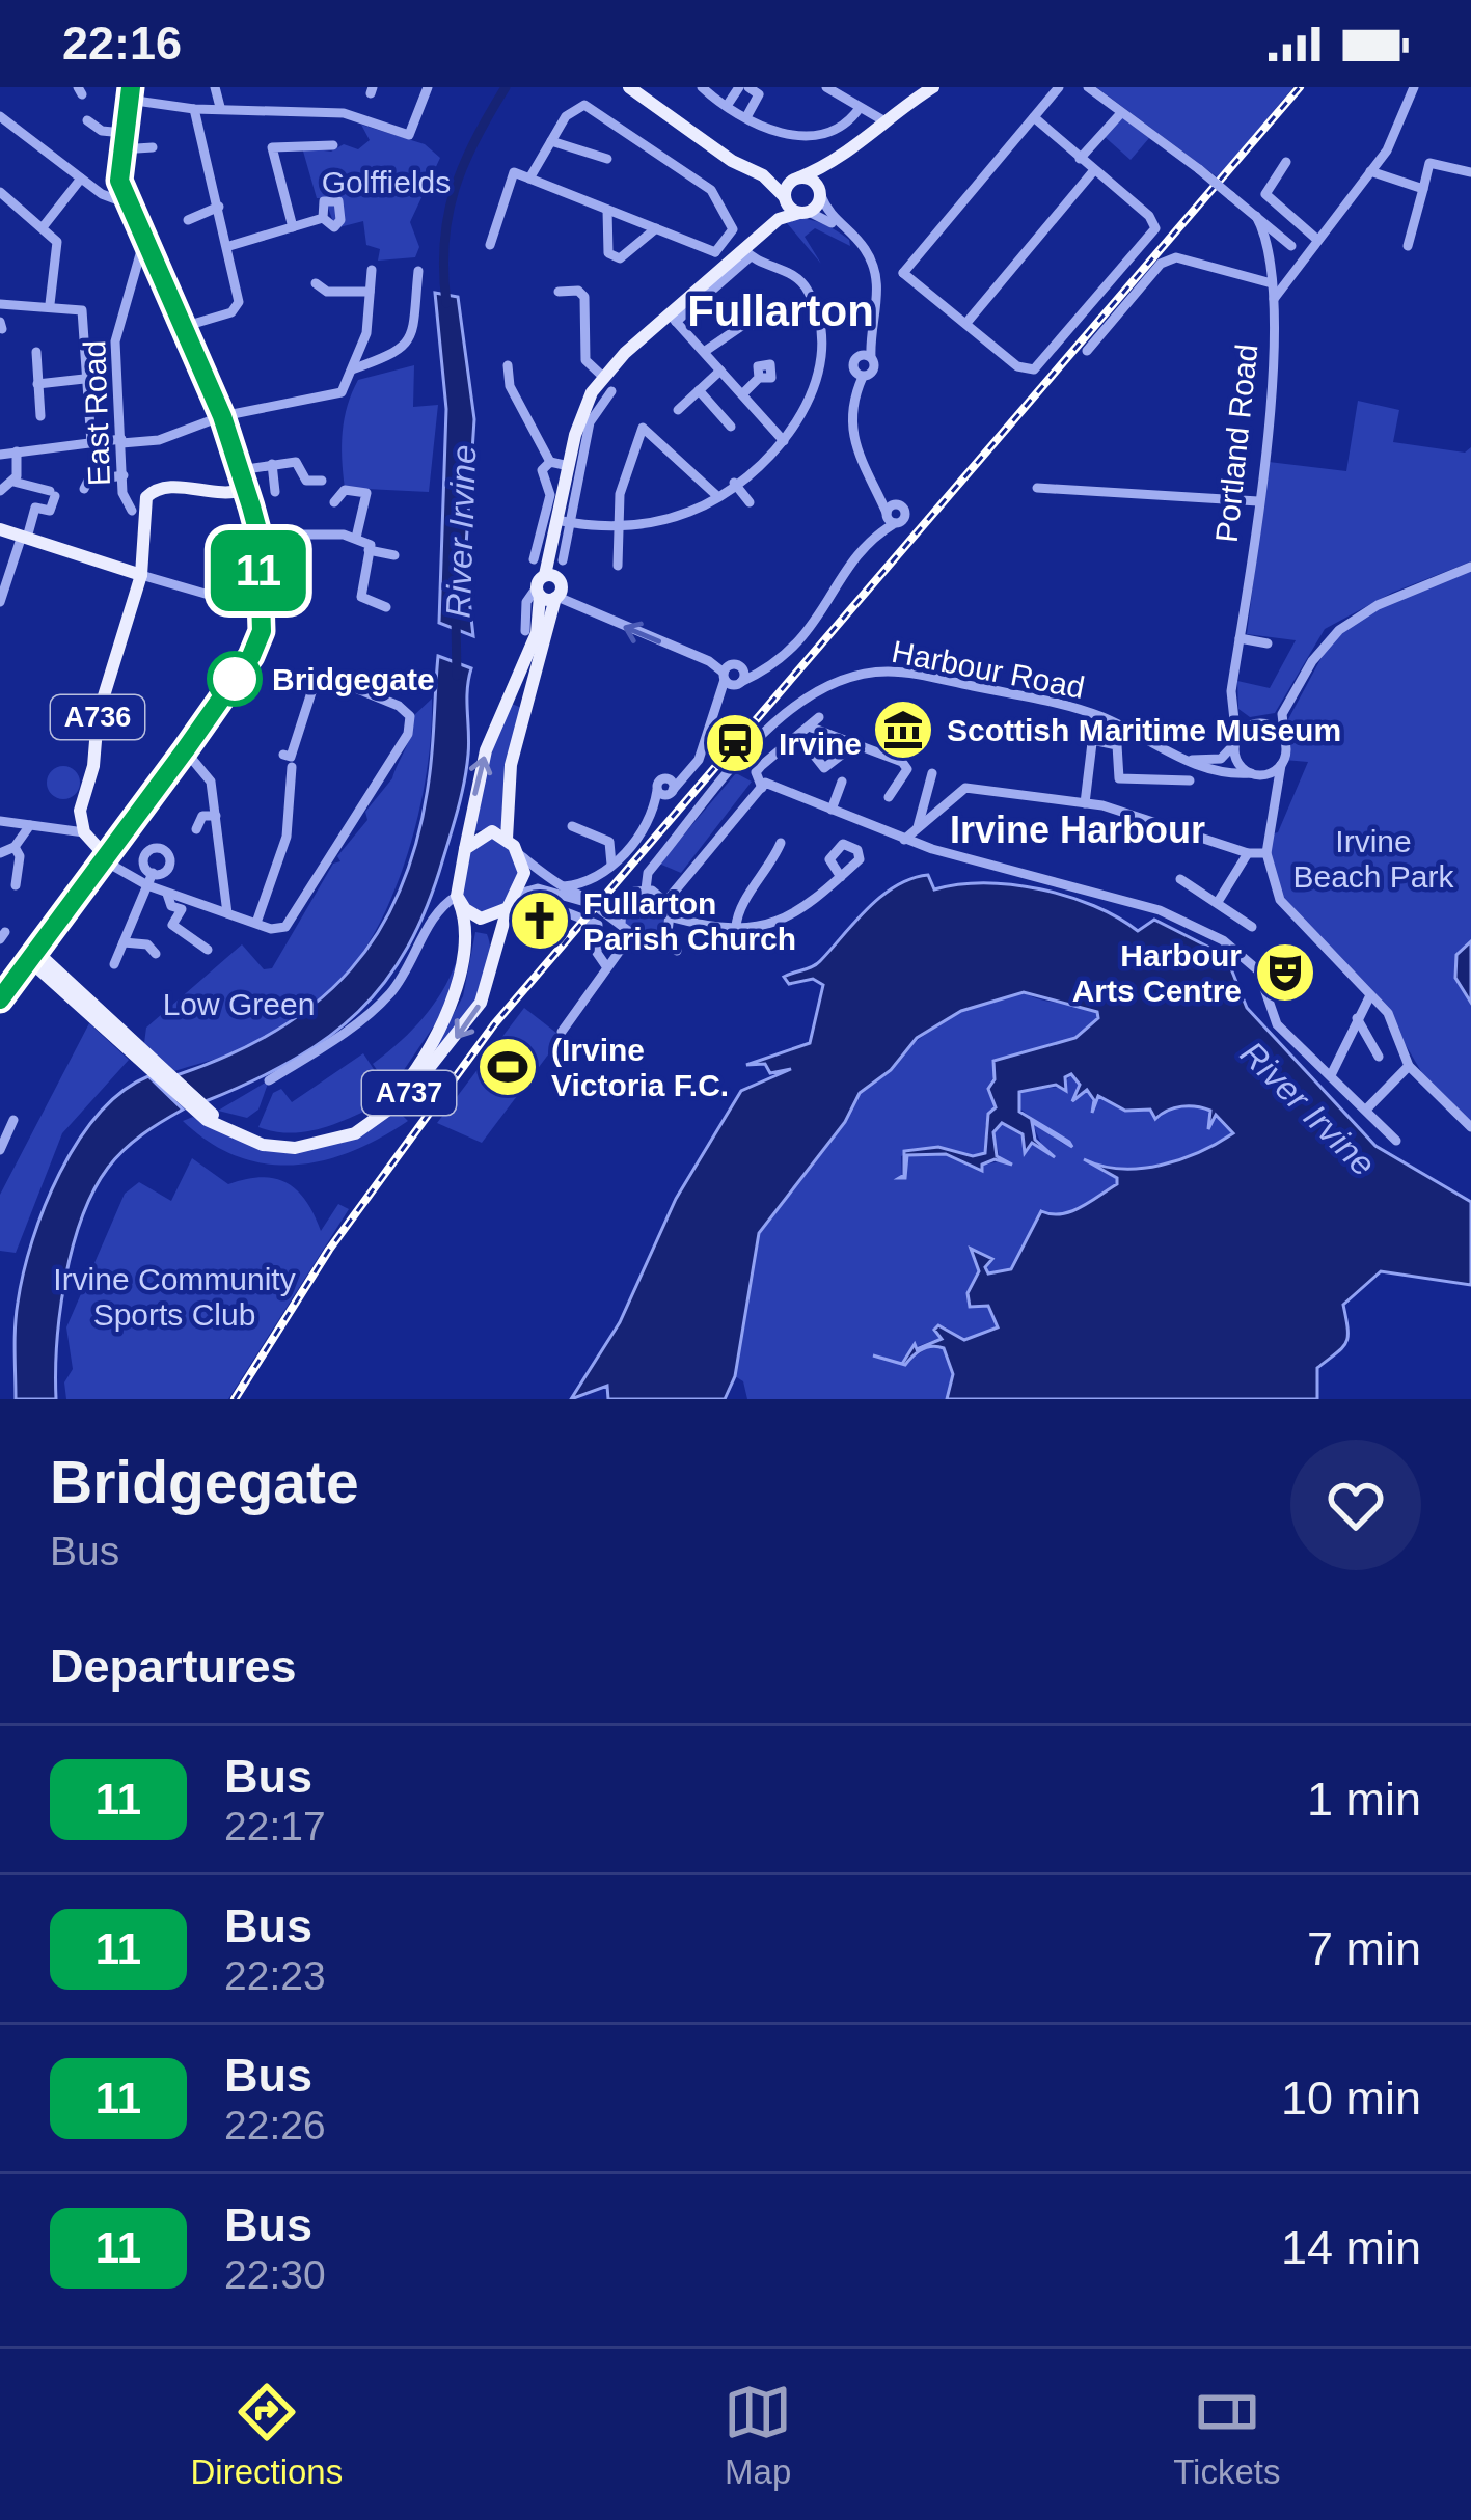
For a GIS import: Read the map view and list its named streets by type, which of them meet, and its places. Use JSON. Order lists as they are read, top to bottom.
{
  "streets": {
    "main road": ["A736", "A737"],
    "street": ["East Road", "Portland Road", "Harbour Road"]
  },
  "crossings": [
    ["Portland Road", "Harbour Road"]
  ],
  "districts": ["Fullarton", "Irvine Harbour"],
  "water": ["River Irvine"],
  "parks": [
    "Golffields",
    "Irvine Beach Park",
    "Low Green",
    "Irvine Community Sports Club"
  ],
  "places": {
    "other": ["Bridgegate"],
    "museum": ["Scottish Maritime Museum"],
    "station": ["Irvine"],
    "church": ["Fullarton Parish Church"],
    "theatre": ["Harbour Arts Centre"],
    "sports": ["(Irvine Victoria F.C."]
  },
  "lines": ["bus line 11"],
  "page": {
    "status": "22:16",
    "on_map": "11",
    "heading": [
      ["Bridgegate", "Bus"],
      "Departures"
    ],
    "list": [
      {
        "mark": "11",
        "name": "Bus",
        "note": "22:17",
        "value": "1 min"
      },
      {
        "mark": "11",
        "name": "Bus",
        "note": "22:23",
        "value": "7 min"
      },
      {
        "mark": "11",
        "name": "Bus",
        "note": "22:26",
        "value": "10 min"
      },
      {
        "mark": "11",
        "name": "Bus",
        "note": "22:30",
        "value": "14 min"
      }
    ],
    "tabs": ["Directions", "Map", "Tickets"]
  }
}
